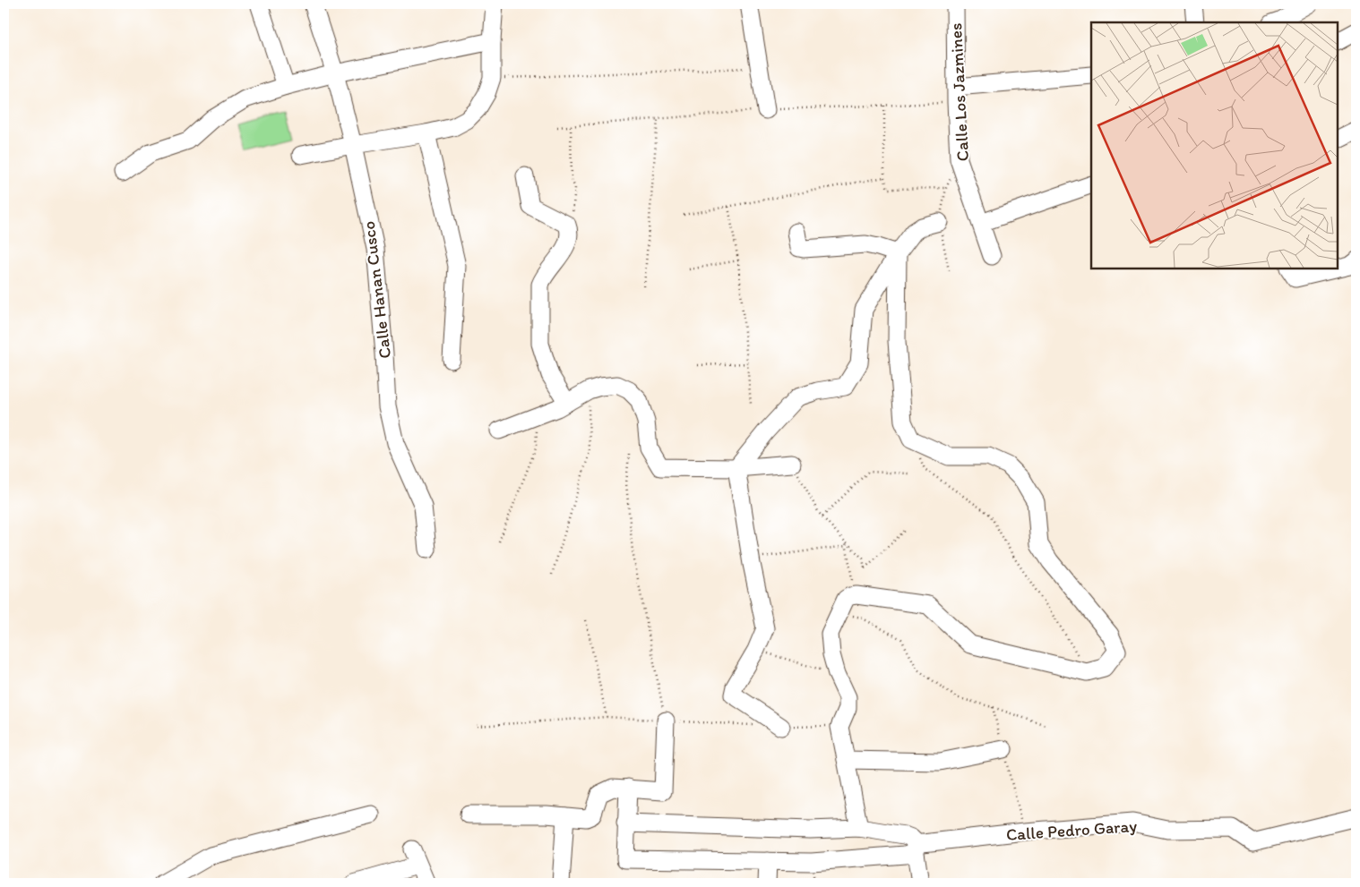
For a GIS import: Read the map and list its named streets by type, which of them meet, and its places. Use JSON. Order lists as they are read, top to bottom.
{
  "streets": {
    "street": ["Calle Los Jazmines", "Calle Hanan Cusco", "Calle Pedro Garay"]
  }
}
